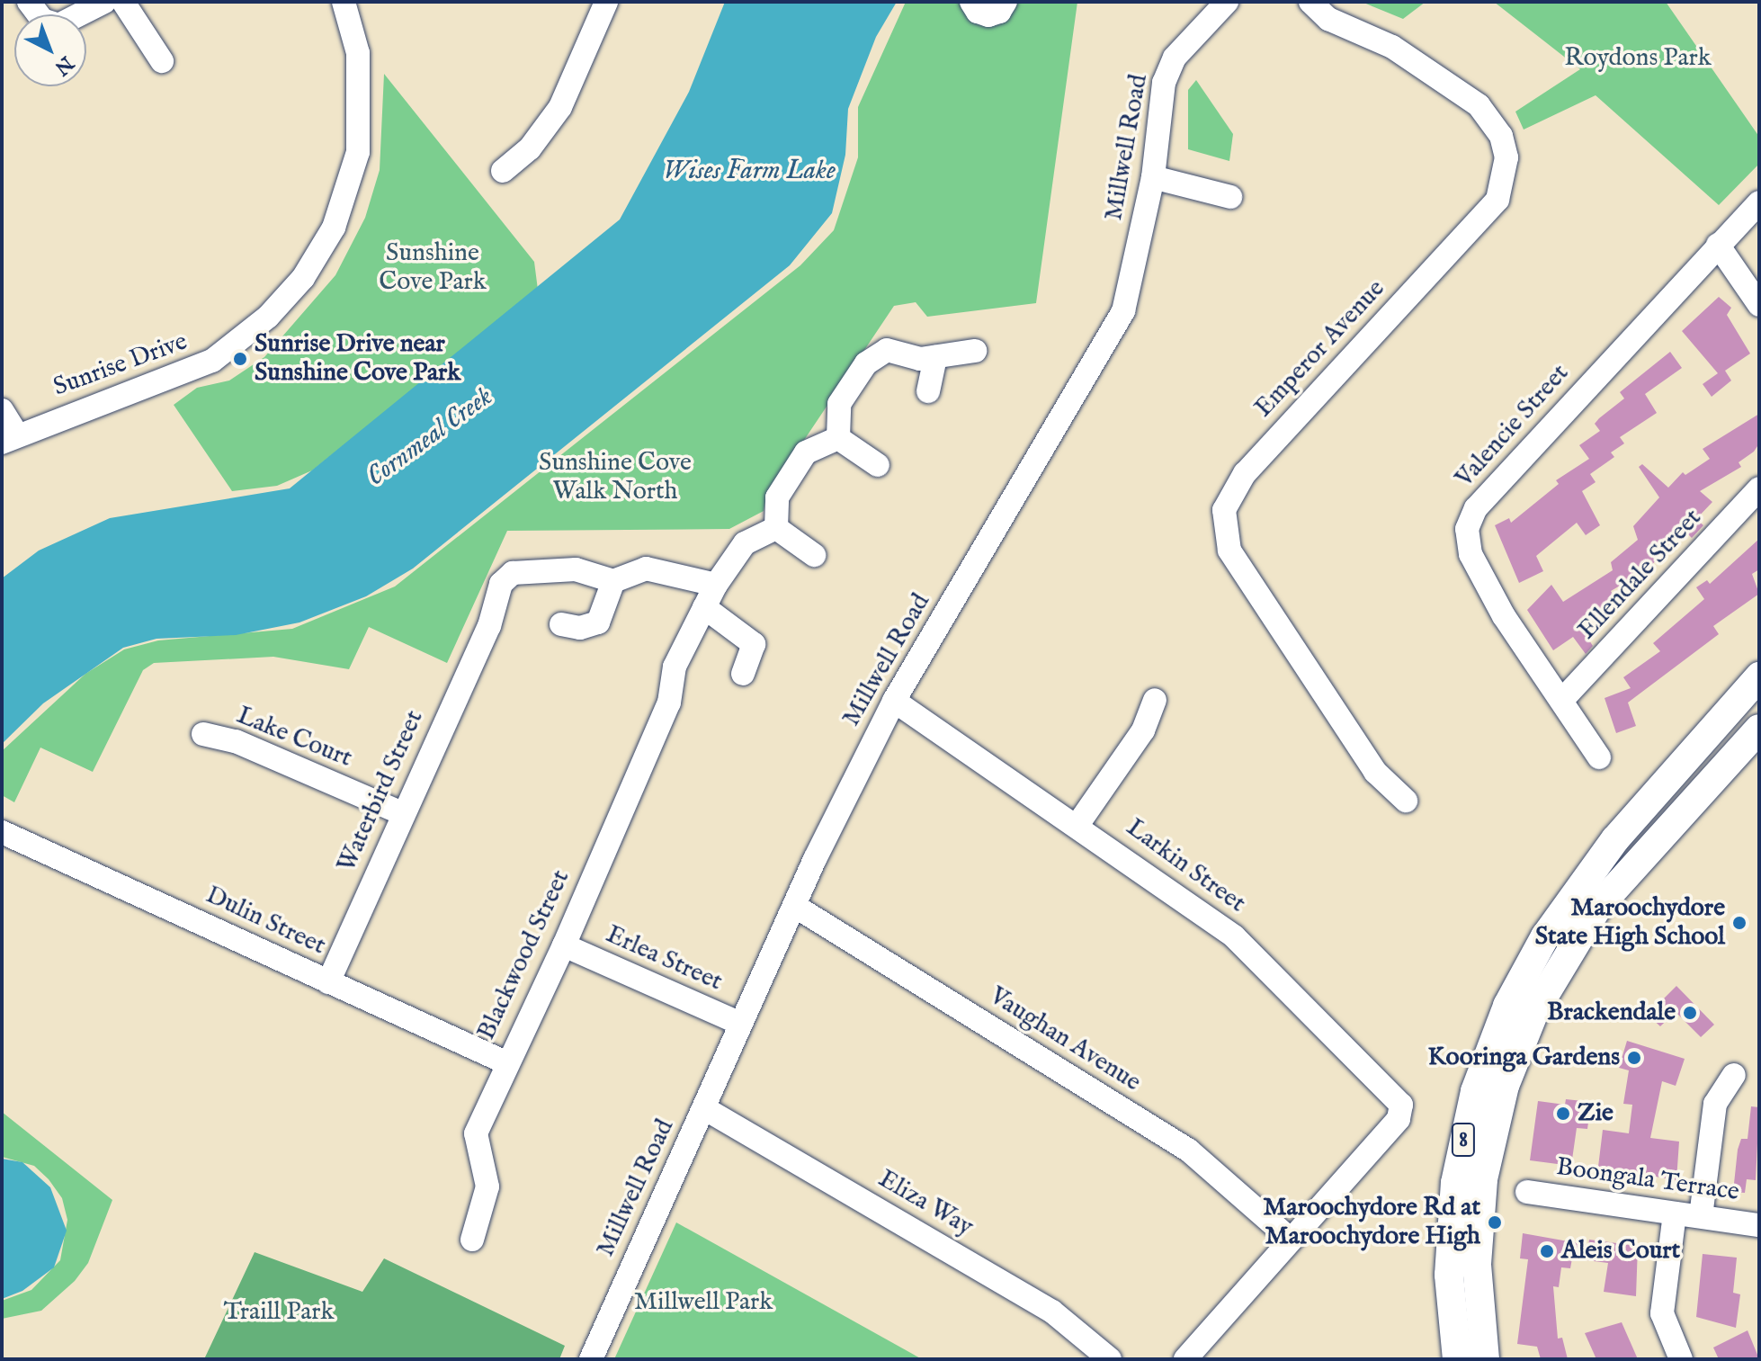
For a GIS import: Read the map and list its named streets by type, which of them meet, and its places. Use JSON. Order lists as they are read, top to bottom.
{
  "streets": {
    "main road": ["8"],
    "street": [
      "Millwell Road",
      "Emperor Avenue",
      "Sunrise Drive",
      "Valencie Street",
      "Ellendale Street",
      "Lake Court",
      "Waterbird Street",
      "Larkin Street",
      "Dulin Street",
      "Blackwood Street",
      "Erlea Street",
      "Vaughan Avenue",
      "Boongala Terrace",
      "Eliza Way"
    ]
  },
  "crossings": [
    ["Millwell Road", "Larkin Street"],
    ["Millwell Road", "Erlea Street"],
    ["Millwell Road", "Vaughan Avenue"],
    ["Millwell Road", "Eliza Way"],
    ["Valencie Street", "Ellendale Street"],
    ["Lake Court", "Waterbird Street"],
    ["Waterbird Street", "Dulin Street"],
    ["Larkin Street", "Vaughan Avenue"],
    ["Dulin Street", "Blackwood Street"],
    ["Blackwood Street", "Erlea Street"]
  ],
  "water": ["Wises Farm Lake", "Cornmeal Creek"],
  "parks": [
    "Roydons Park",
    "Sunshine Cove Park",
    "Sunshine Cove Walk North",
    "Millwell Park",
    "Traill Park"
  ],
  "places": [
    "Sunrise Drive near Sunshine Cove Park",
    "Maroochydore State High School",
    "Brackendale",
    "Kooringa Gardens",
    "Zie",
    "Maroochydore Rd at Maroochydore High",
    "Aleis Court"
  ],
  "north": "bottom right"
}
